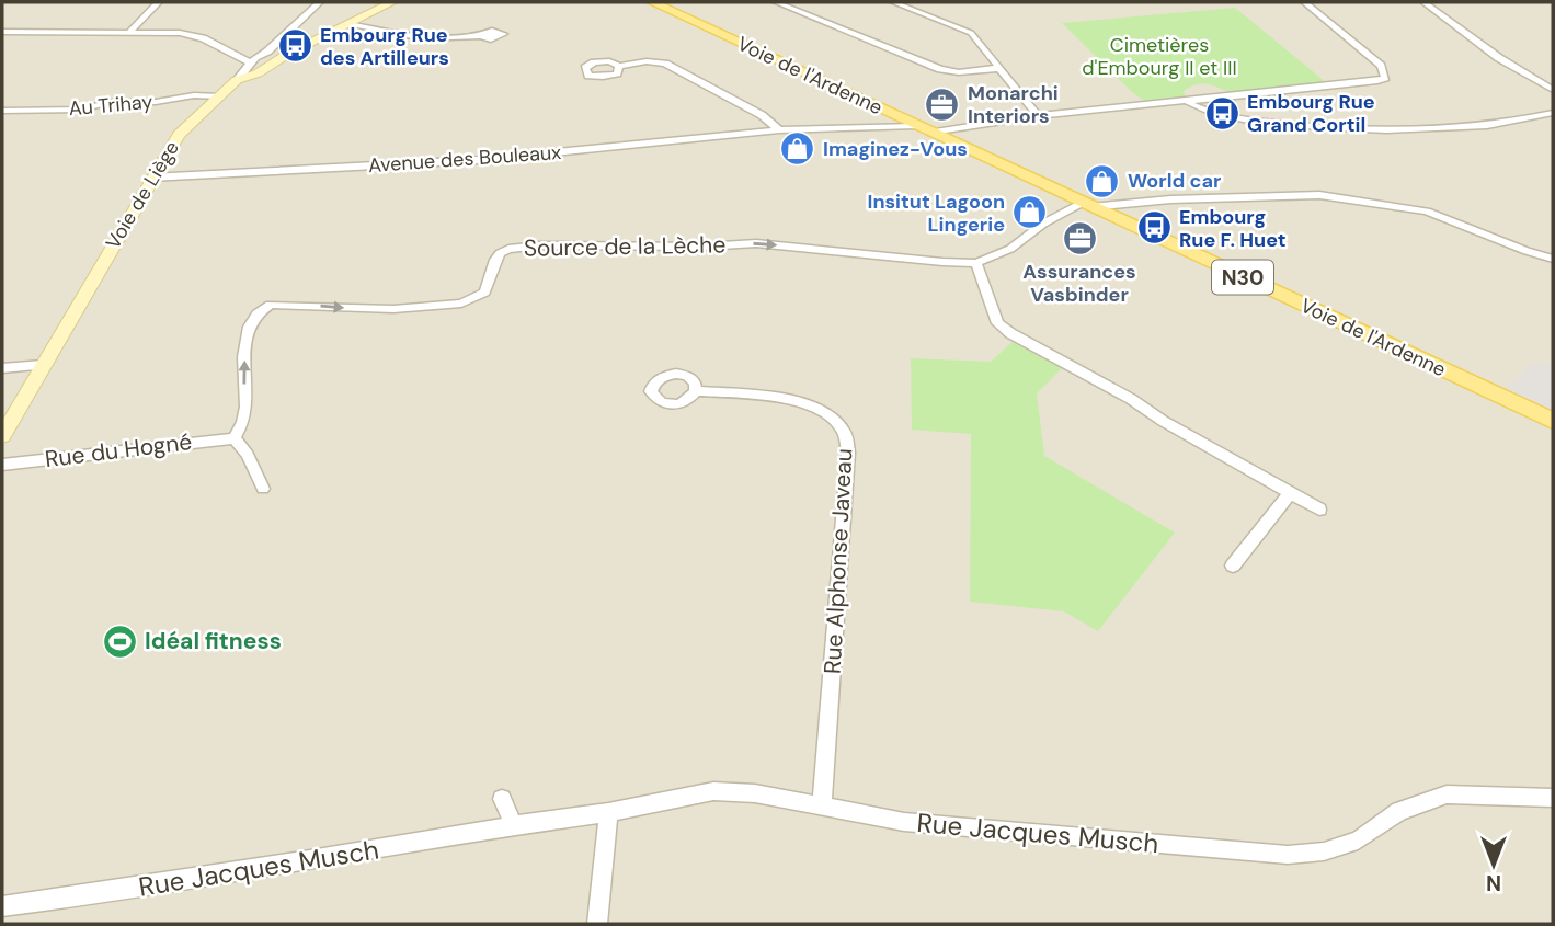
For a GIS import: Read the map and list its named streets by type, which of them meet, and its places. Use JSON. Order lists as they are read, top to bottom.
{
  "streets": {
    "main road": ["Voie de l'Ardenne", "N30"],
    "street": [
      "Au Trihay",
      "Avenue des Bouleaux",
      "Voie de Liège",
      "Source de la Lèche",
      "Rue du Hogné",
      "Rue Alphonse Javeau",
      "Rue Jacques Musch"
    ]
  },
  "crossings": [
    ["Voie de l'Ardenne", "Avenue des Bouleaux"],
    ["Voie de l'Ardenne", "Source de la Lèche"],
    ["Au Trihay", "Voie de Liège"],
    ["Avenue des Bouleaux", "Voie de Liège"],
    ["Source de la Lèche", "Rue du Hogné"],
    ["Rue Alphonse Javeau", "Rue Jacques Musch"]
  ],
  "one_way": ["Source de la Lèche"],
  "parks": ["Cimetières d'Embourg II et III"],
  "places": {
    "bus stop": ["Embourg Rue des Artilleurs", "Embourg Rue Grand Cortil", "Embourg Rue F. Huet"],
    "office": ["Monarchi Interiors", "Assurances Vasbinder"],
    "shop": ["Imaginez-Vous", "World car", "Insitut Lagoon Lingerie"],
    "sports": ["Idéal fitness"]
  },
  "north": "bottom"
}
